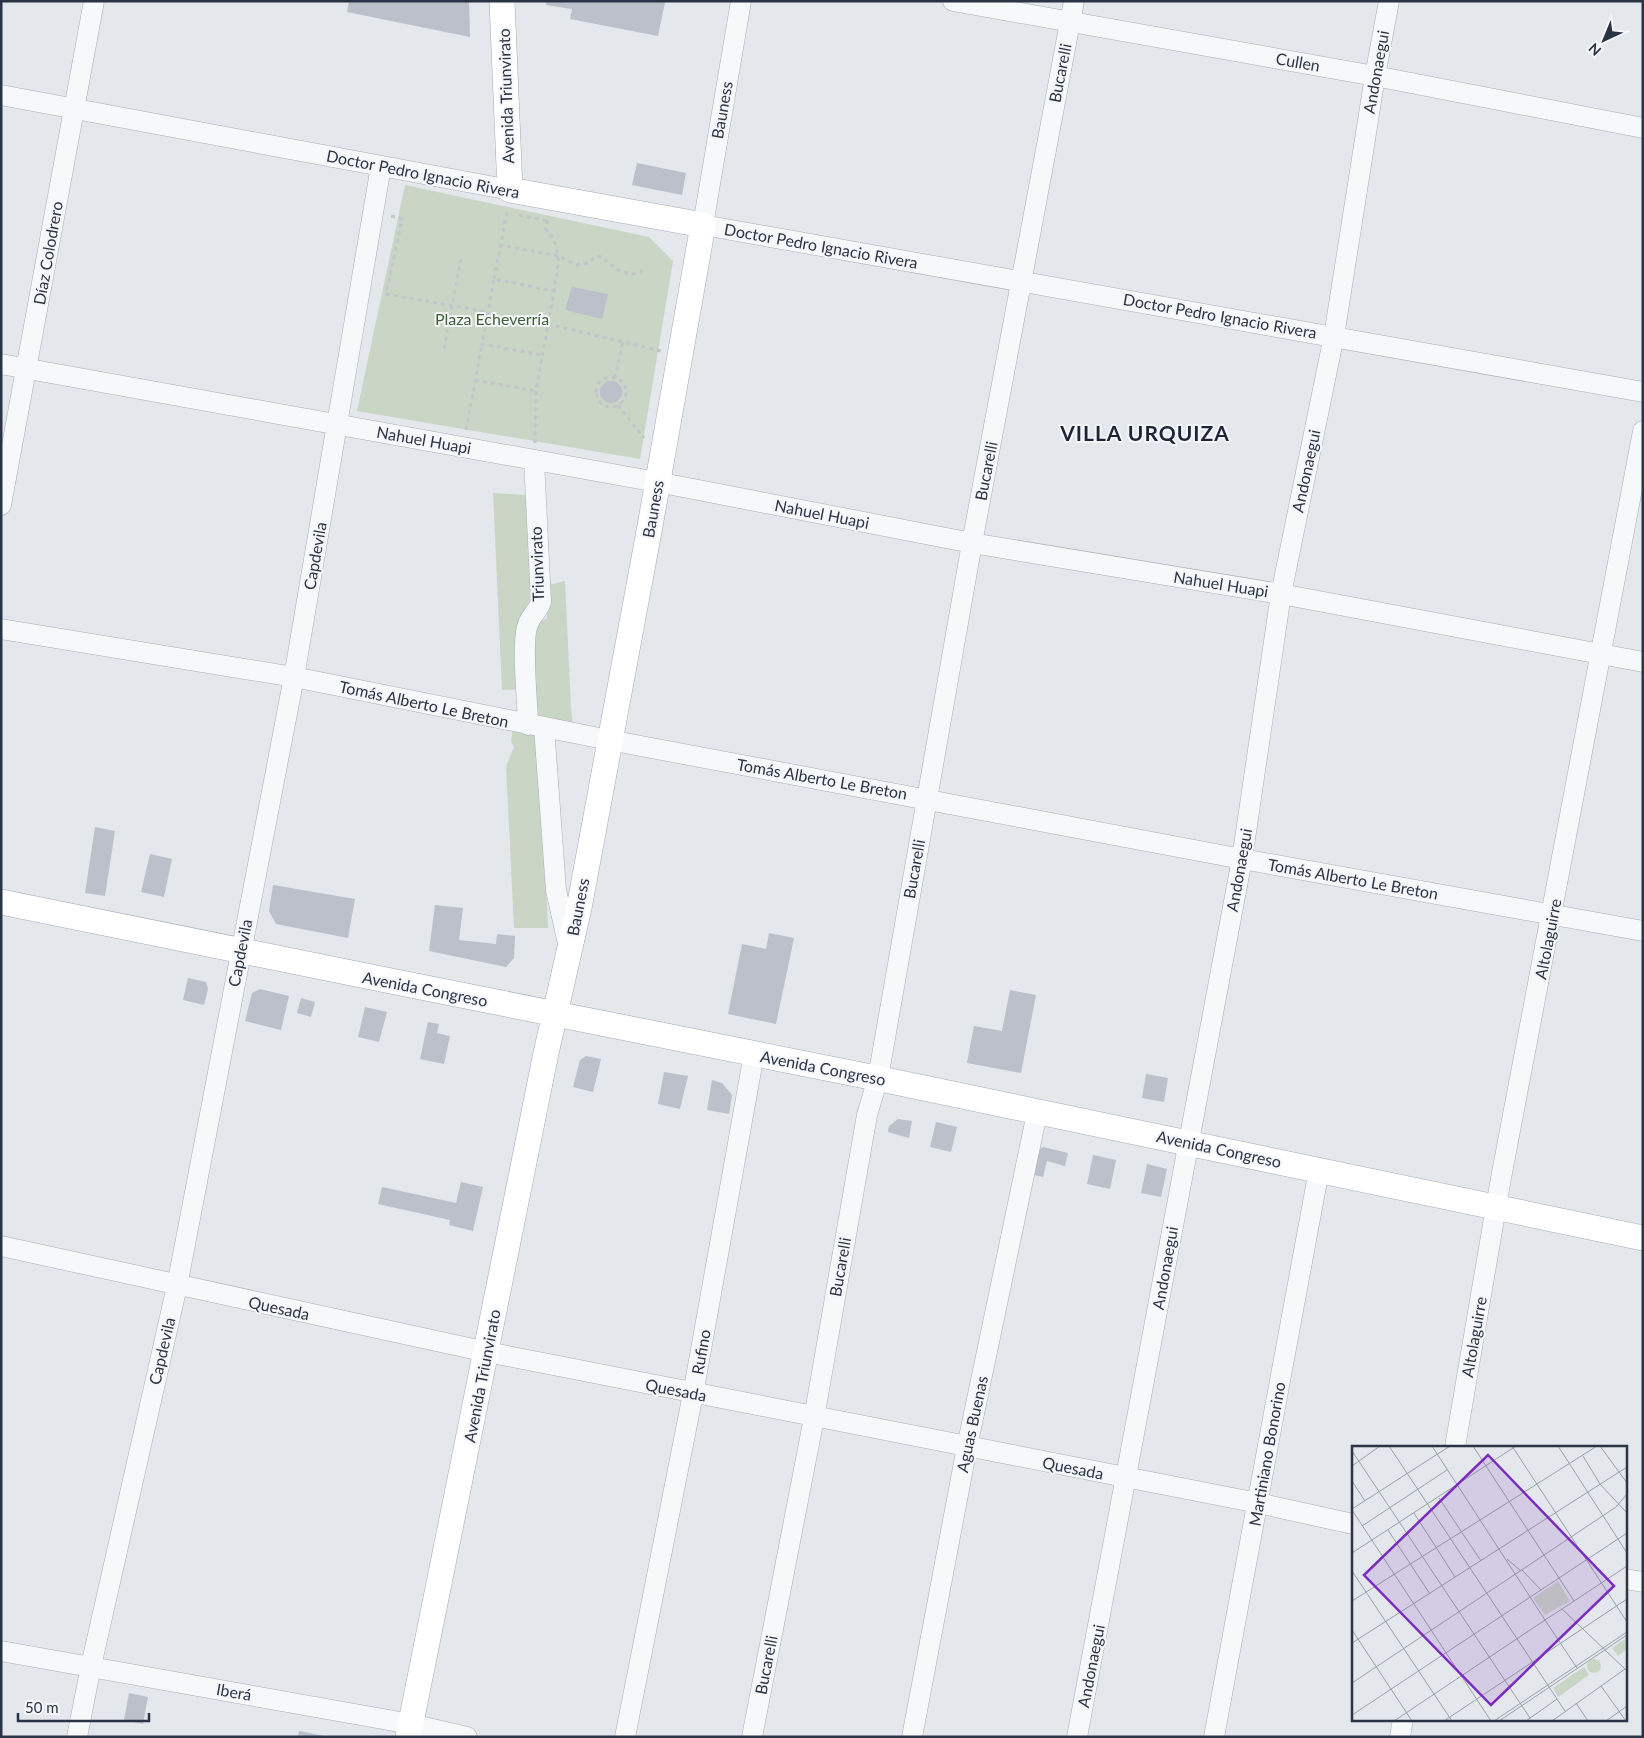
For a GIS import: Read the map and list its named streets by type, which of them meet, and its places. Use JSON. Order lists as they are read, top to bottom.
{
  "streets": {
    "main road": [
      "Avenida Triunvirato",
      "Bauness",
      "Doctor Pedro Ignacio Rivera",
      "Avenida Congreso"
    ],
    "street": [
      "Cullen",
      "Andonaegui",
      "Bucarelli",
      "Díaz Colodrero",
      "Nahuel Huapi",
      "Capdevila",
      "Triunvirato",
      "Tomás Alberto Le Breton",
      "Altolaguirre",
      "Quesada",
      "Rufino",
      "Aguas Buenas",
      "Martiniano Bonorino",
      "Iberá"
    ]
  },
  "crossings": [
    ["Cullen", "Andonaegui"],
    ["Cullen", "Bucarelli"],
    ["Andonaegui", "Doctor Pedro Ignacio Rivera"],
    ["Andonaegui", "Nahuel Huapi"],
    ["Andonaegui", "Tomás Alberto Le Breton"],
    ["Andonaegui", "Avenida Congreso"],
    ["Andonaegui", "Quesada"],
    ["Bucarelli", "Doctor Pedro Ignacio Rivera"],
    ["Bucarelli", "Nahuel Huapi"],
    ["Bucarelli", "Tomás Alberto Le Breton"],
    ["Bucarelli", "Avenida Congreso"],
    ["Bucarelli", "Quesada"],
    ["Avenida Triunvirato", "Bauness"],
    ["Avenida Triunvirato", "Doctor Pedro Ignacio Rivera"],
    ["Avenida Triunvirato", "Avenida Congreso"],
    ["Avenida Triunvirato", "Quesada"],
    ["Avenida Triunvirato", "Iberá"],
    ["Bauness", "Doctor Pedro Ignacio Rivera"],
    ["Bauness", "Nahuel Huapi"],
    ["Bauness", "Triunvirato"],
    ["Bauness", "Tomás Alberto Le Breton"],
    ["Bauness", "Avenida Congreso"],
    ["Doctor Pedro Ignacio Rivera", "Díaz Colodrero"],
    ["Doctor Pedro Ignacio Rivera", "Capdevila"],
    ["Díaz Colodrero", "Nahuel Huapi"],
    ["Nahuel Huapi", "Capdevila"],
    ["Nahuel Huapi", "Triunvirato"],
    ["Nahuel Huapi", "Altolaguirre"],
    ["Capdevila", "Tomás Alberto Le Breton"],
    ["Capdevila", "Avenida Congreso"],
    ["Capdevila", "Quesada"],
    ["Capdevila", "Iberá"],
    ["Triunvirato", "Tomás Alberto Le Breton"],
    ["Tomás Alberto Le Breton", "Altolaguirre"],
    ["Altolaguirre", "Avenida Congreso"],
    ["Avenida Congreso", "Rufino"],
    ["Avenida Congreso", "Aguas Buenas"],
    ["Avenida Congreso", "Martiniano Bonorino"],
    ["Quesada", "Rufino"],
    ["Quesada", "Aguas Buenas"],
    ["Quesada", "Martiniano Bonorino"]
  ],
  "districts": ["VILLA URQUIZA"],
  "parks": ["Plaza Echeverría"],
  "scale_bar": "50 m",
  "north": "bottom left"
}
